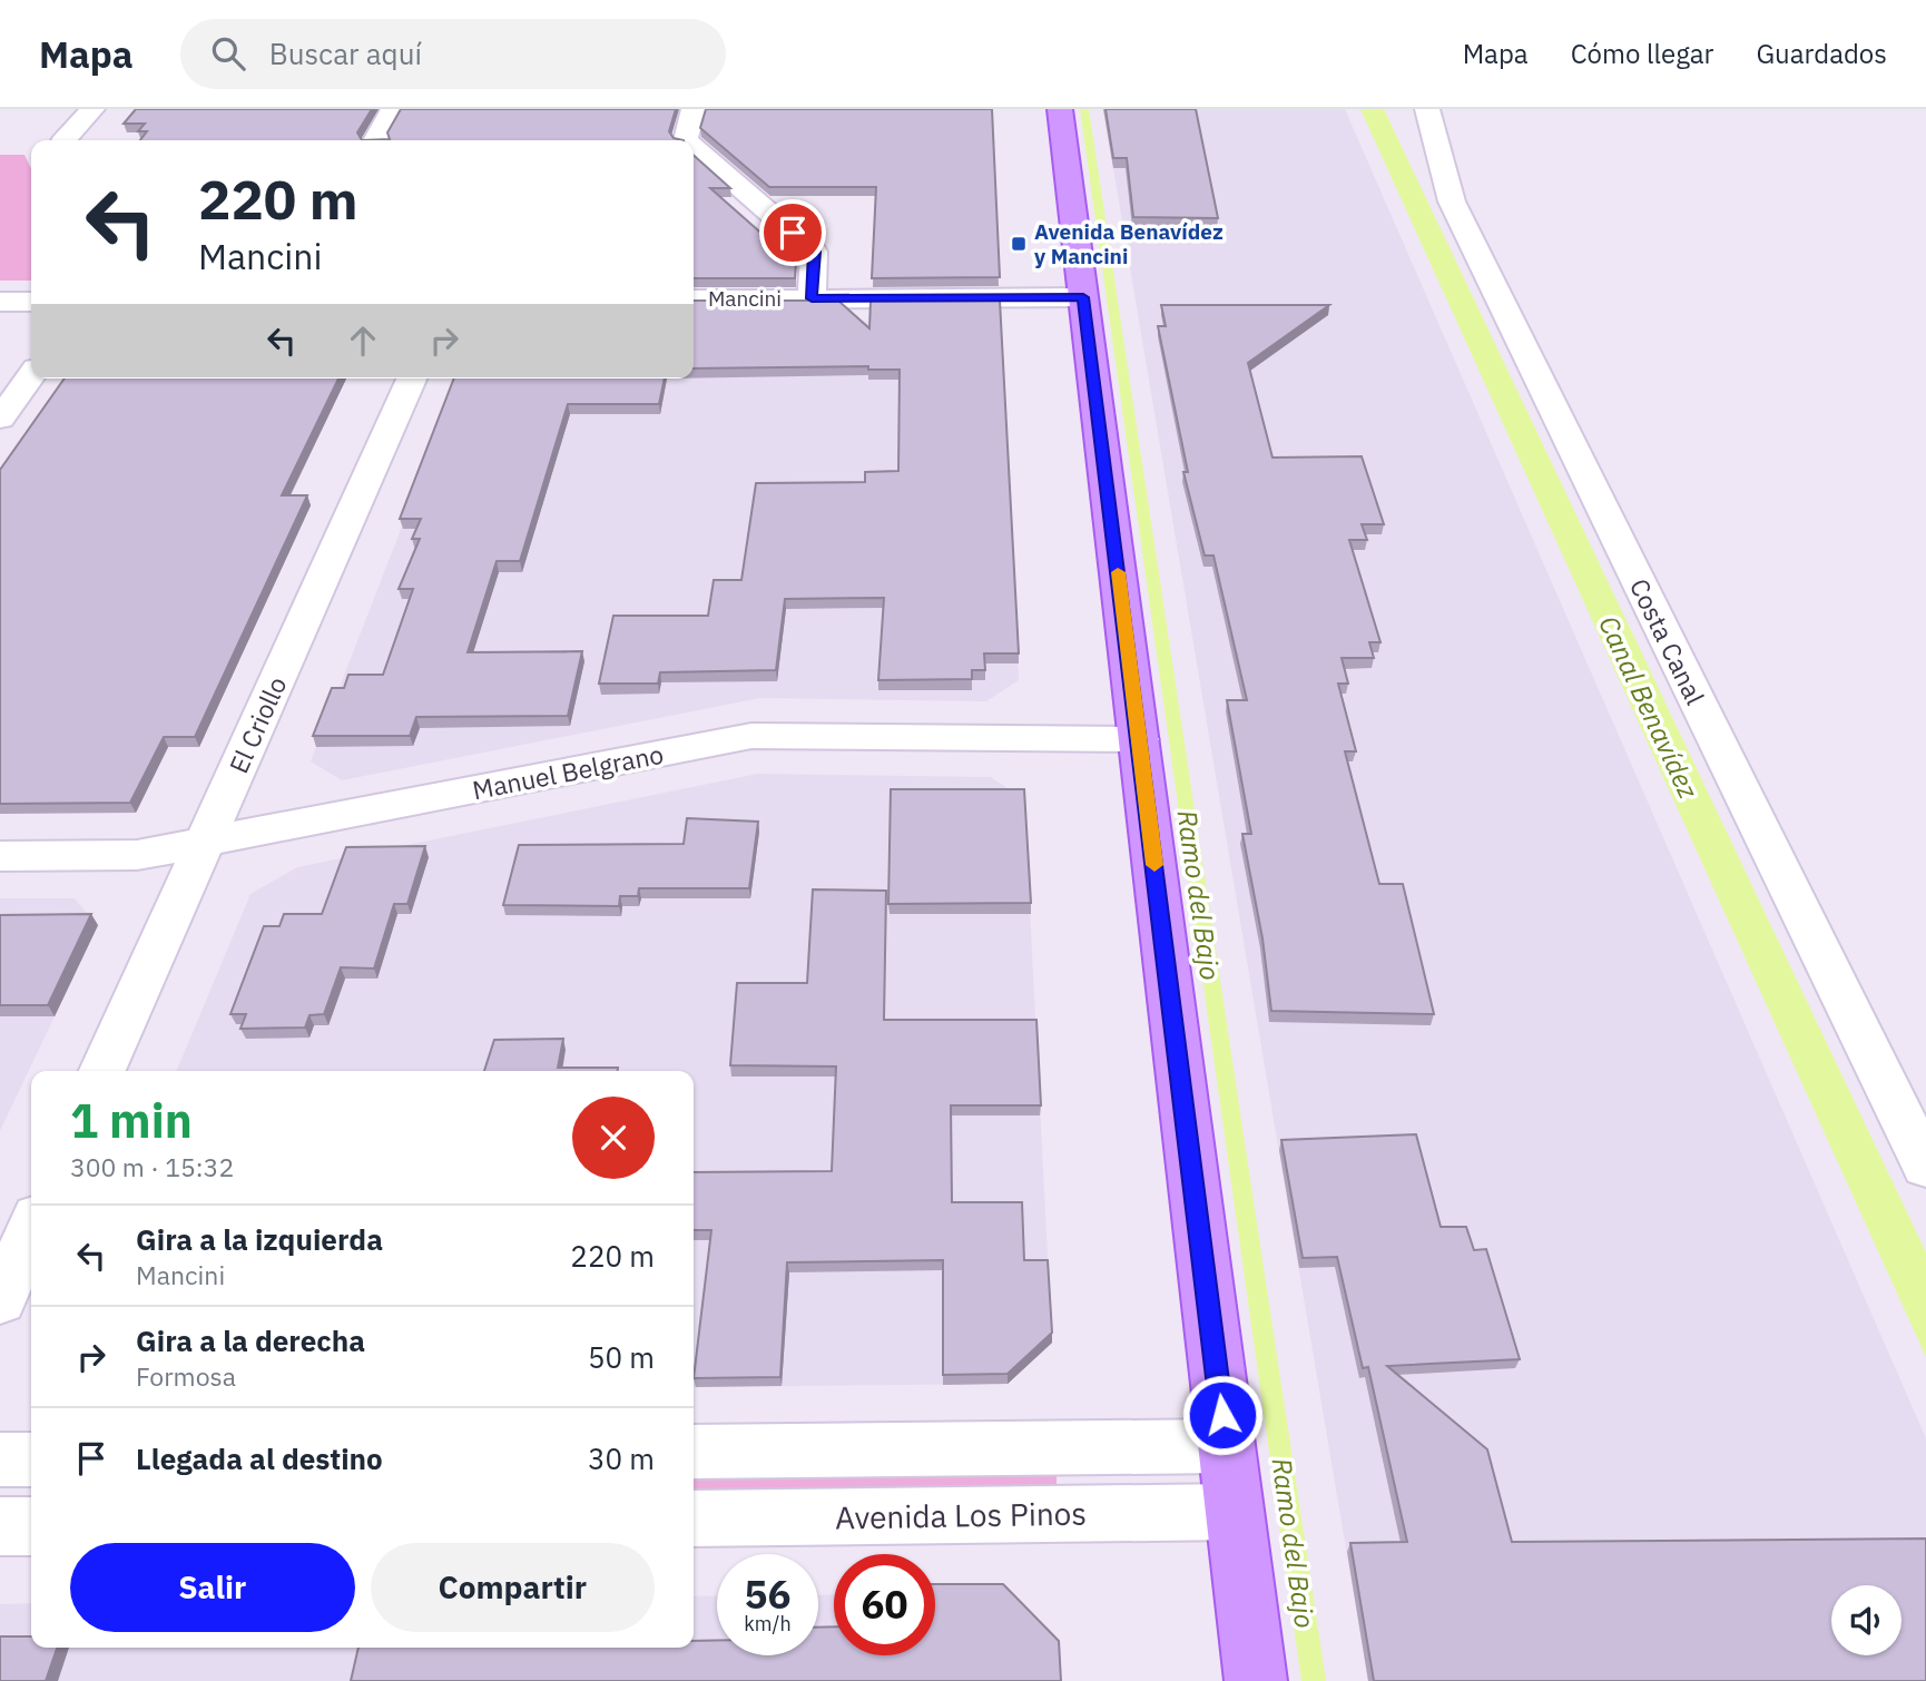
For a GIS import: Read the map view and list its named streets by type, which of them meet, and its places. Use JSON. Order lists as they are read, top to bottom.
{
  "streets": {
    "street": [
      "Mancini",
      "Costa Canal",
      "El Criollo",
      "Manuel Belgrano",
      "Avenida Los Pinos"
    ]
  },
  "crossings": [
    ["El Criollo", "Manuel Belgrano"]
  ],
  "water": ["Canal Benavídez", "Ramo del Bajo"],
  "places": {
    "transit": ["Avenida Benavídez y Mancini"]
  },
  "page": {
    "header": "Mapa",
    "search": "Buscar aquí",
    "nav": ["Mapa", "Cómo llegar", "Guardados"],
    "turn": ["220 m", "Mancini"],
    "heading": ["1 min", "300 m · 15:32"],
    "list": [
      {
        "name": "Gira a la izquierda",
        "note": "Mancini",
        "value": "220 m"
      },
      {
        "name": "Gira a la derecha",
        "note": "Formosa",
        "value": "50 m"
      },
      {
        "name": "Llegada al destino",
        "value": "30 m"
      }
    ],
    "buttons": ["Salir", "Compartir"],
    "speed": "56 km/h",
    "limit": "60"
  }
}
